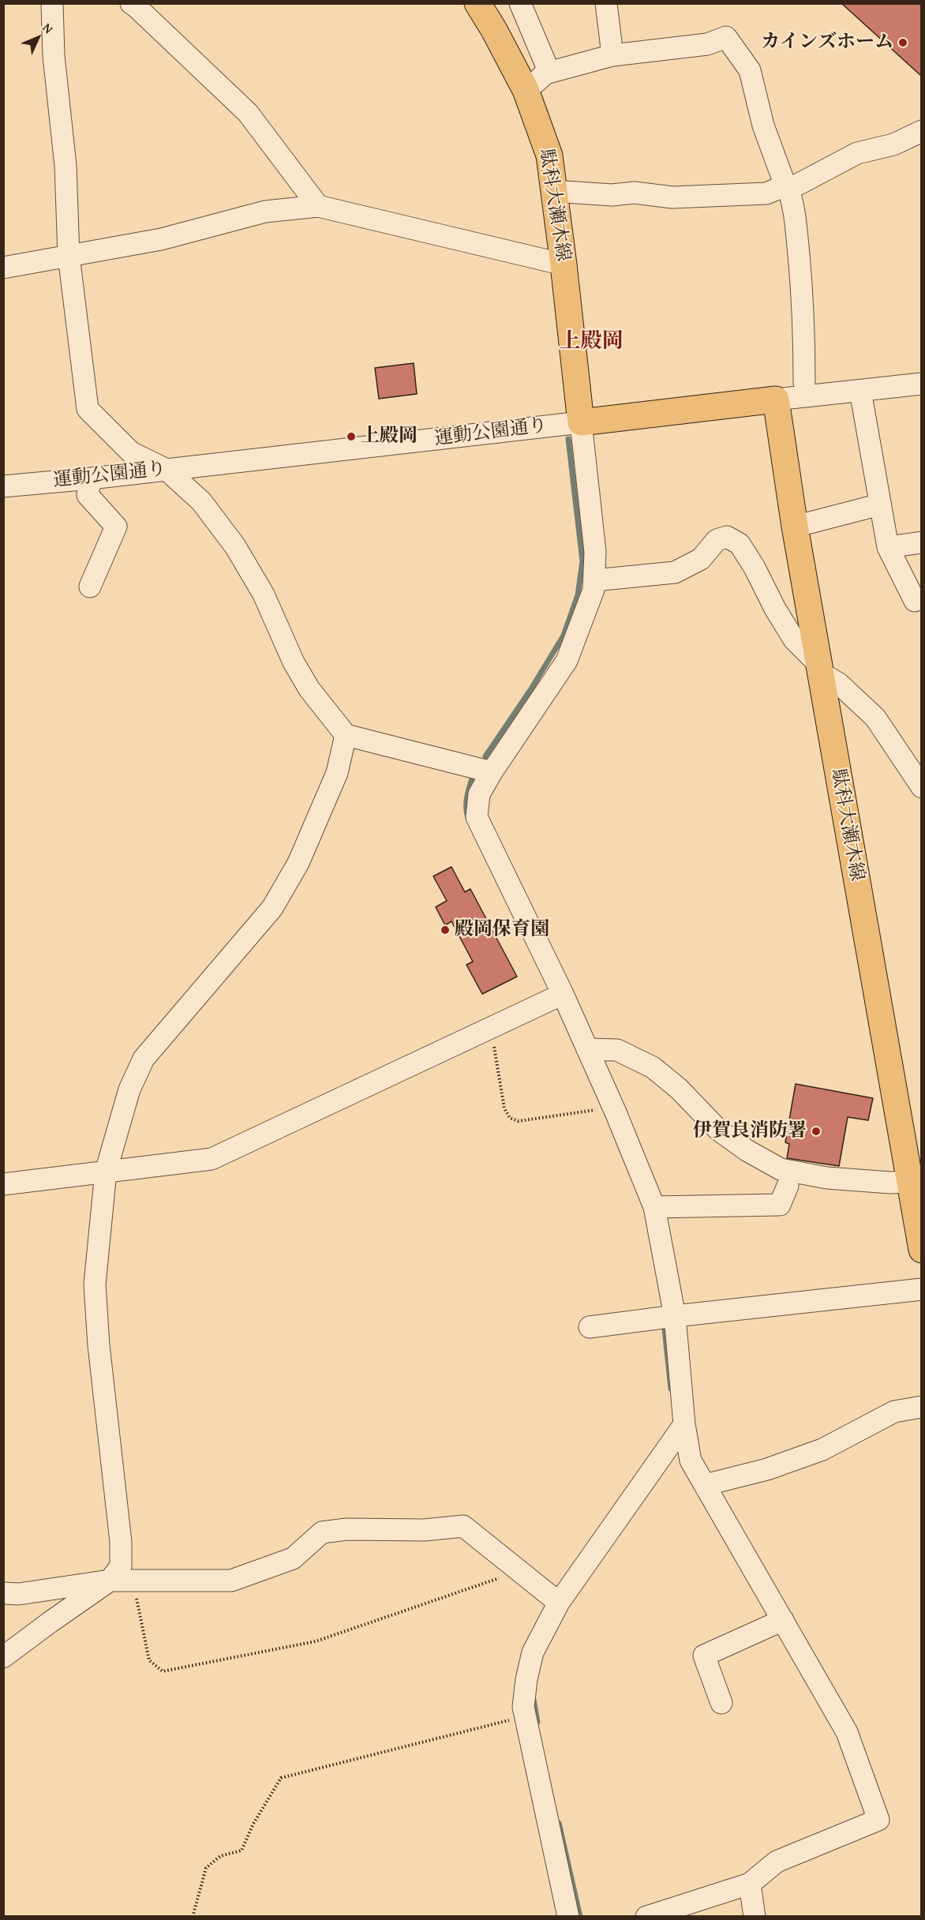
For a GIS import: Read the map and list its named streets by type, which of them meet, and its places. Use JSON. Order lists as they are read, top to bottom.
{
  "streets": {
    "main road": ["駄科大瀬木線", "運動公園通り"]
  },
  "crossings": [
    ["駄科大瀬木線", "運動公園通り"]
  ],
  "districts": ["上殿岡"],
  "places": [
    "カインズホーム",
    "上殿岡",
    "殿岡保育園",
    "伊賀良消防署"
  ],
  "north": "top right"
}
